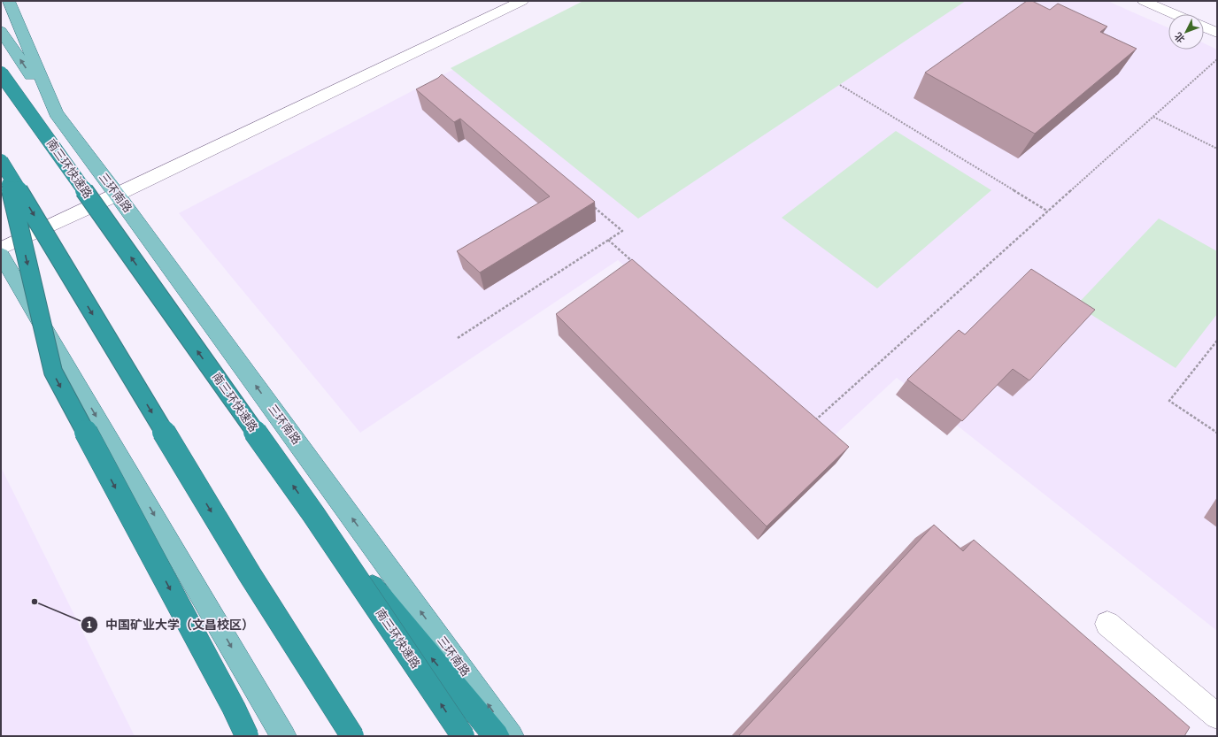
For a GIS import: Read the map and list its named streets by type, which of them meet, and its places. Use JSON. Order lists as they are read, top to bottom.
{
  "streets": {
    "highway": ["南三环快速路"],
    "main road": ["三环南路"]
  },
  "places": ["中国矿业大学（文昌校区）"],
  "north": "bottom left"
}
